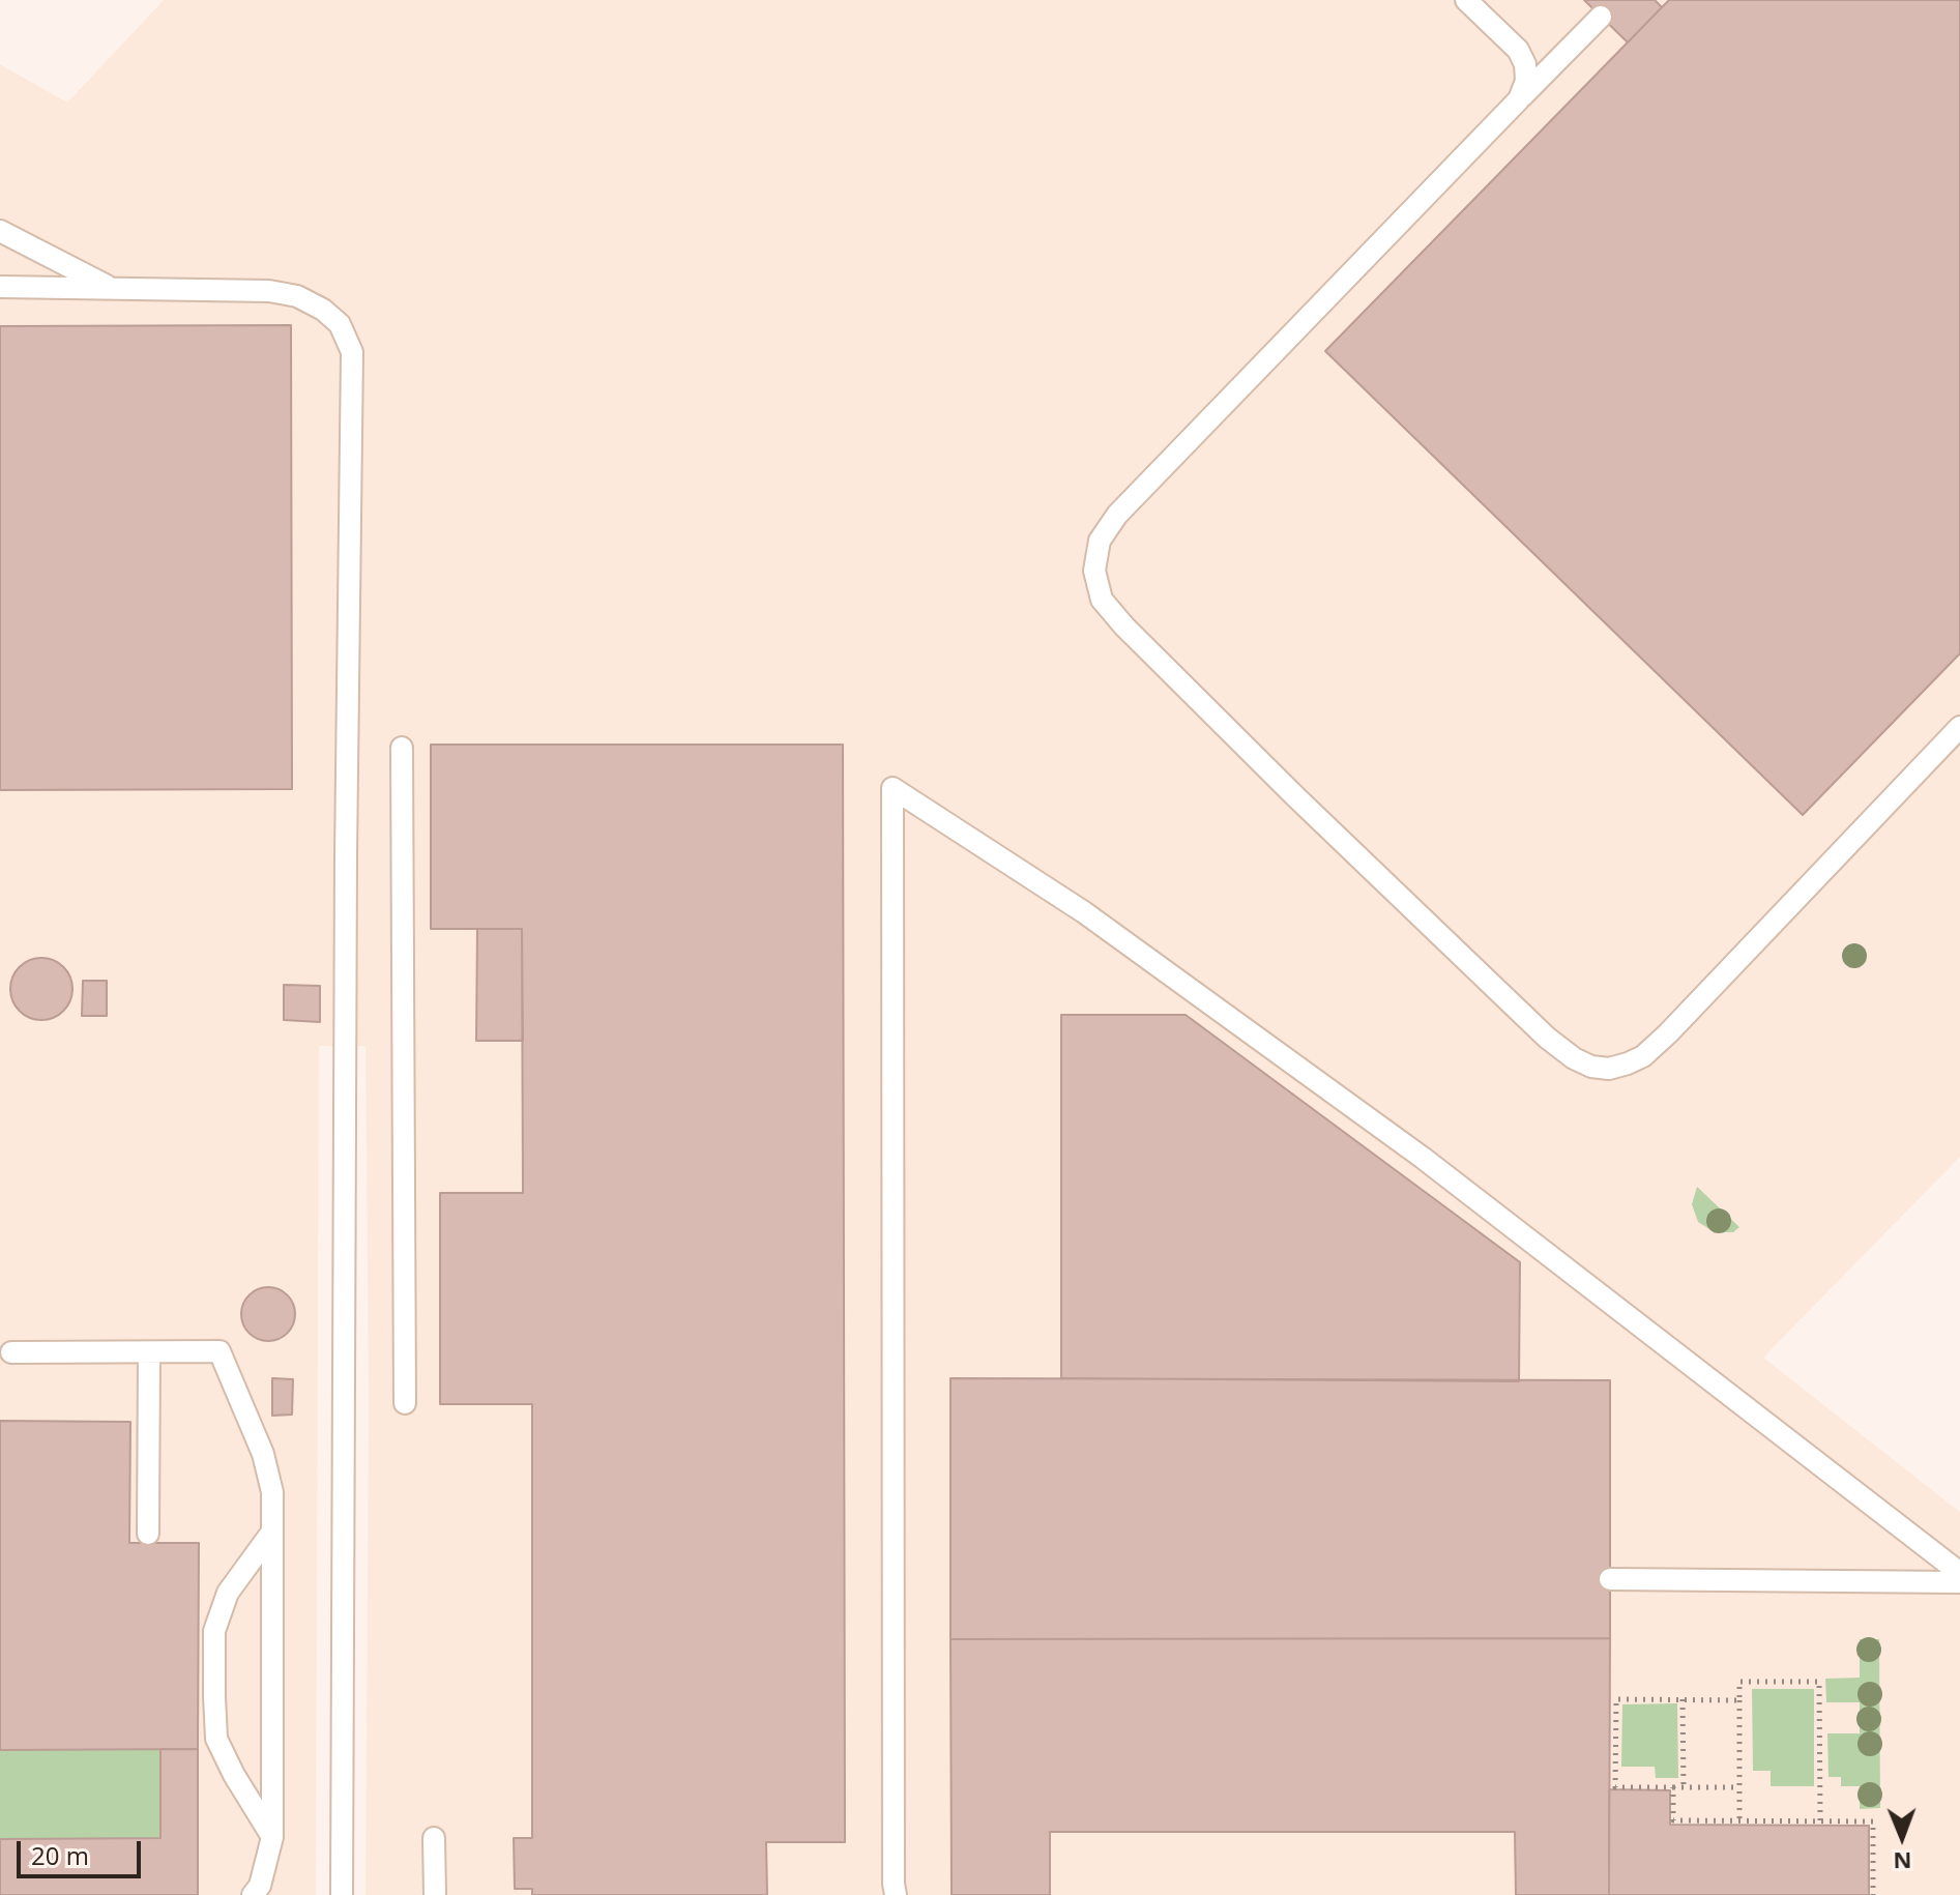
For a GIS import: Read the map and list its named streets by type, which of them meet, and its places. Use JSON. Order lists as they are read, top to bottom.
{
  "scale_bar": "20 m",
  "north": "bottom"
}
